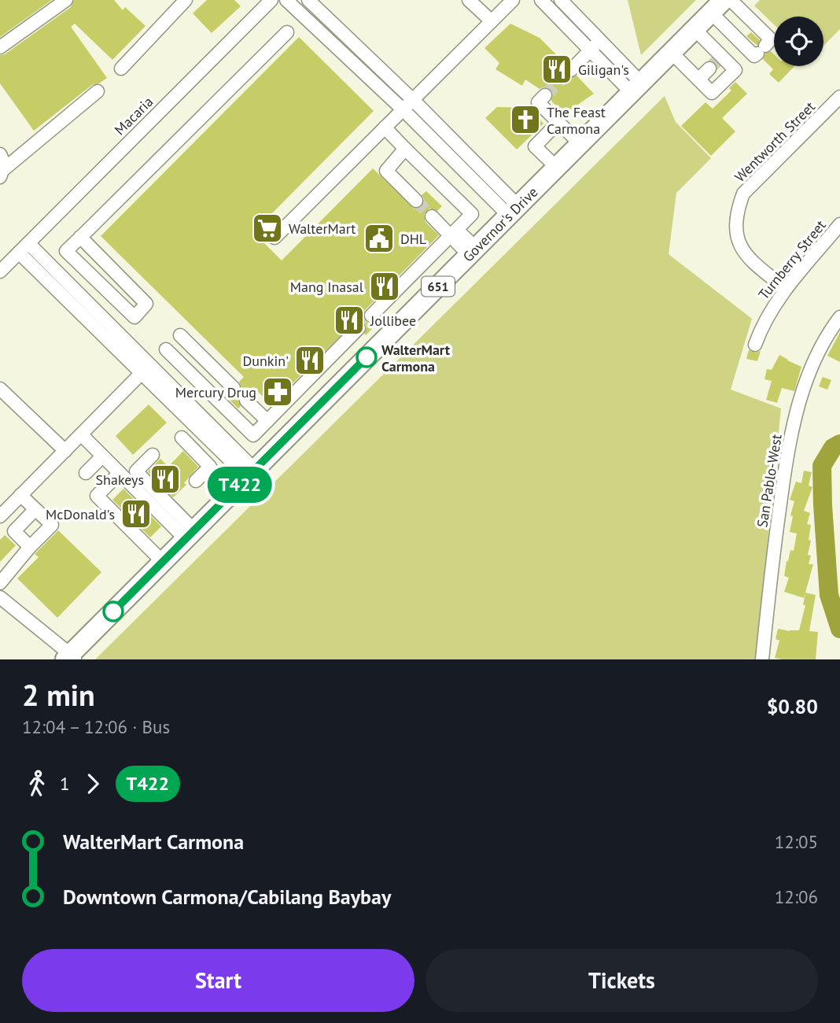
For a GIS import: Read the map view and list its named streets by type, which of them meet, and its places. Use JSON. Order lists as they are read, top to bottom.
{
  "streets": {
    "highway": ["Governor's Drive", "651"],
    "street": [
      "Macaria",
      "Wentworth Street",
      "Turnberry Street",
      "San Pablo-West"
    ]
  },
  "crossings": [
    ["Wentworth Street", "Turnberry Street"]
  ],
  "places": {
    "restaurant": [
      "Giligan's",
      "Mang Inasal",
      "Jollibee",
      "Dunkin'",
      "Shakeys",
      "McDonald's"
    ],
    "church": ["The Feast Carmona"],
    "supermarket": ["WalterMart"],
    "public building": ["DHL"],
    "other": ["WalterMart Carmona"],
    "pharmacy": ["Mercury Drug"]
  },
  "lines": ["bus line T422"],
  "page": {
    "on_map": "T422",
    "heading": ["2 min", "12:04 – 12:06 · Bus", "$0.80"],
    "legs": ["1", "T422"],
    "list": [
      {
        "name": "WalterMart Carmona",
        "value": "12:05"
      },
      {
        "name": "Downtown Carmona/Cabilang Baybay",
        "value": "12:06"
      }
    ],
    "buttons": ["Start", "Tickets"]
  }
}
